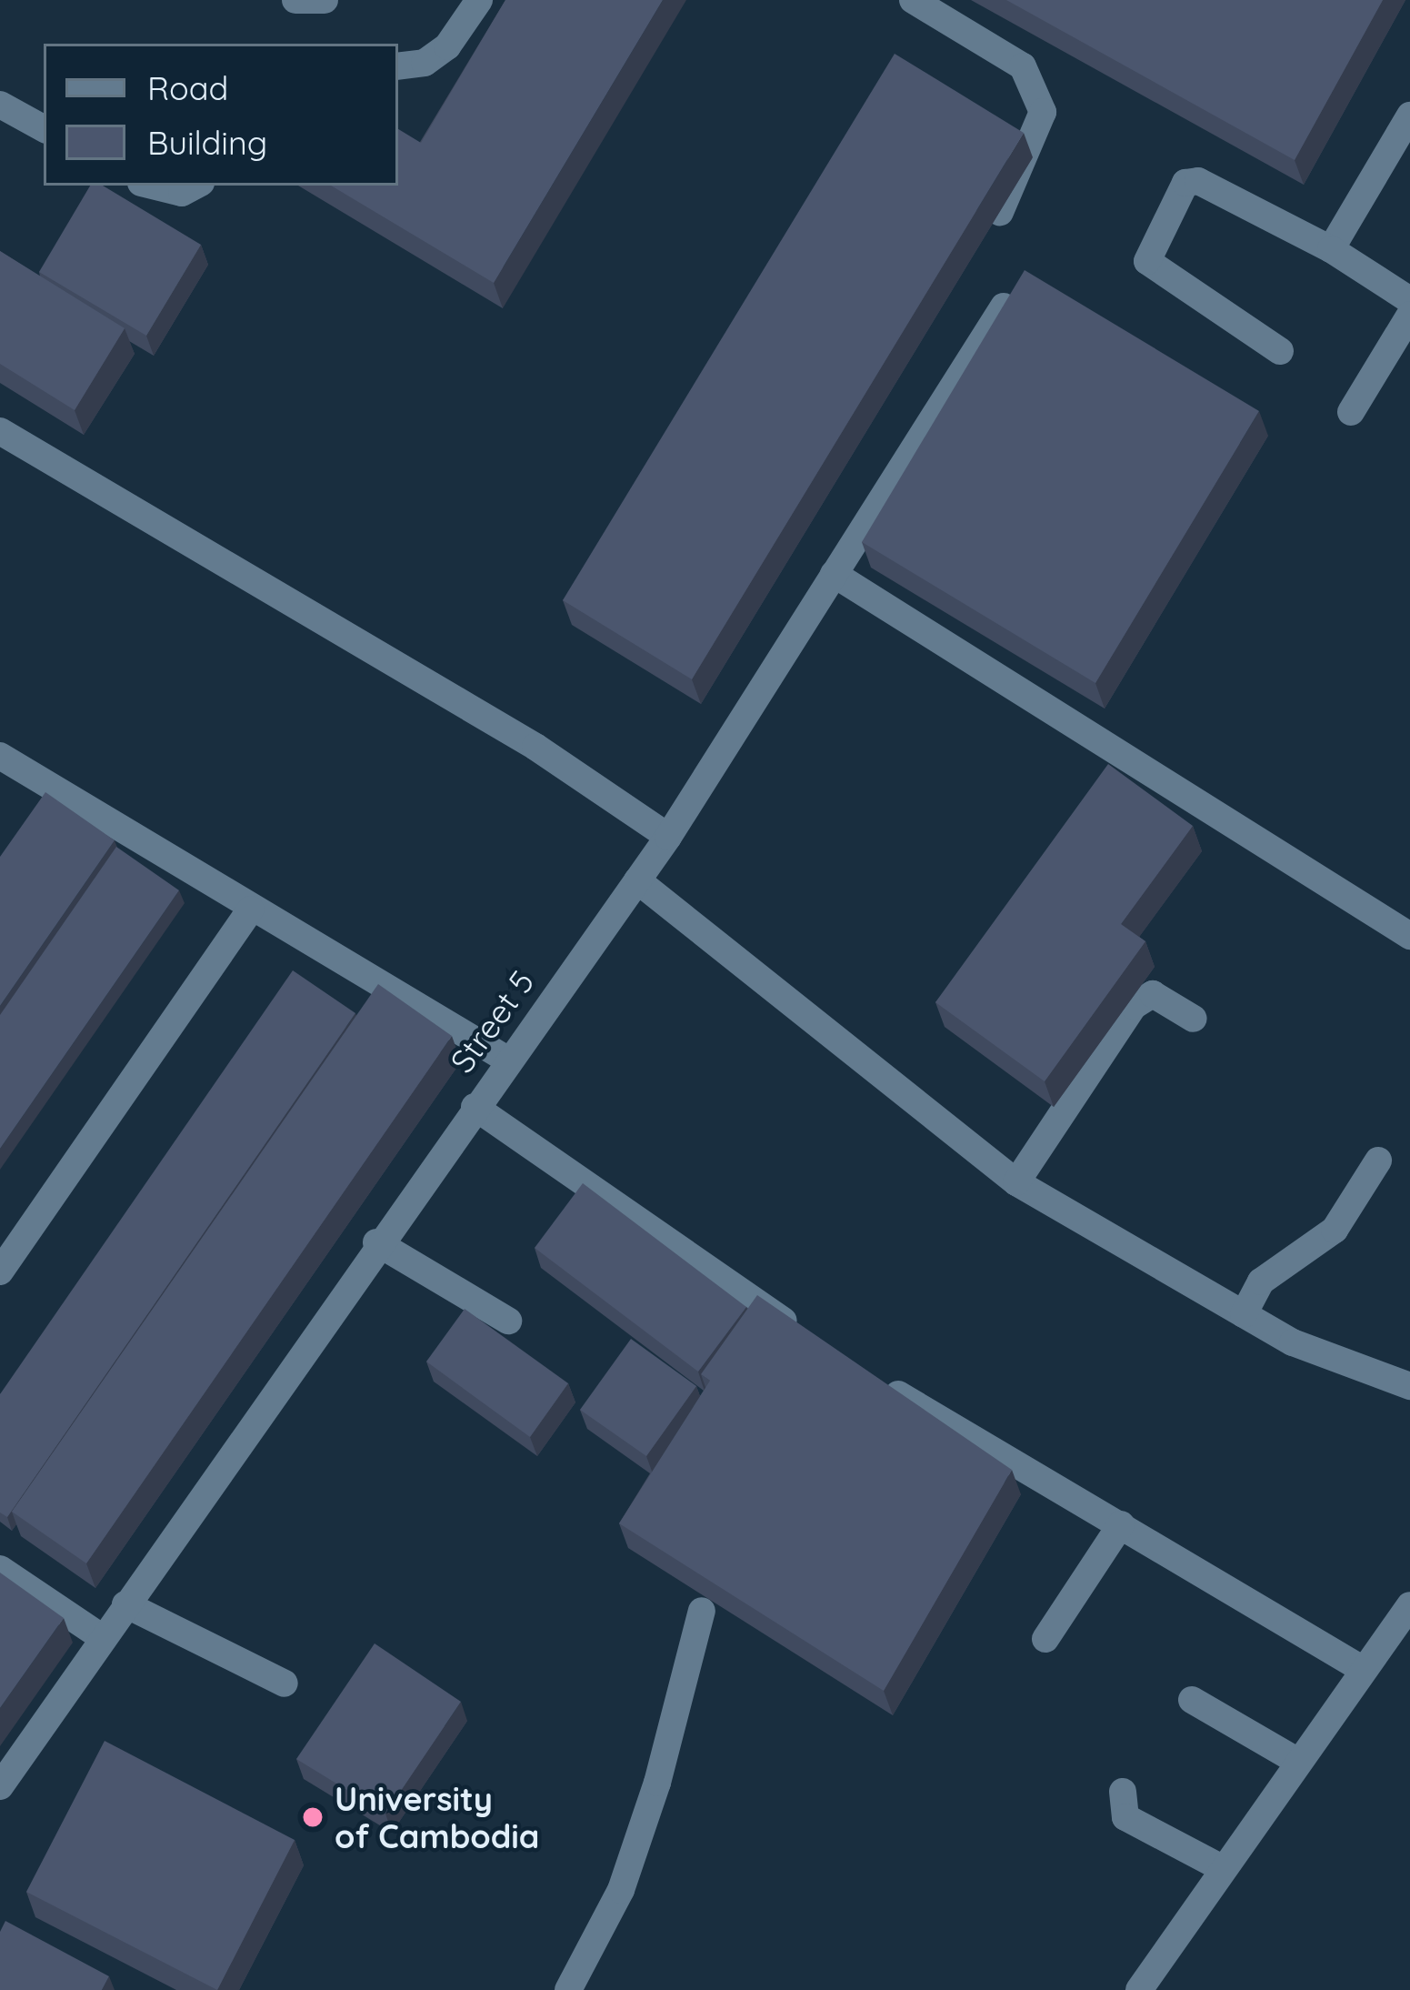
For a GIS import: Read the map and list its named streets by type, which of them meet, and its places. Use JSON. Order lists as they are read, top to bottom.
{
  "streets": {
    "street": ["Street 5"]
  },
  "places": ["University of Cambodia"],
  "legend": ["Road", "Building"]
}
